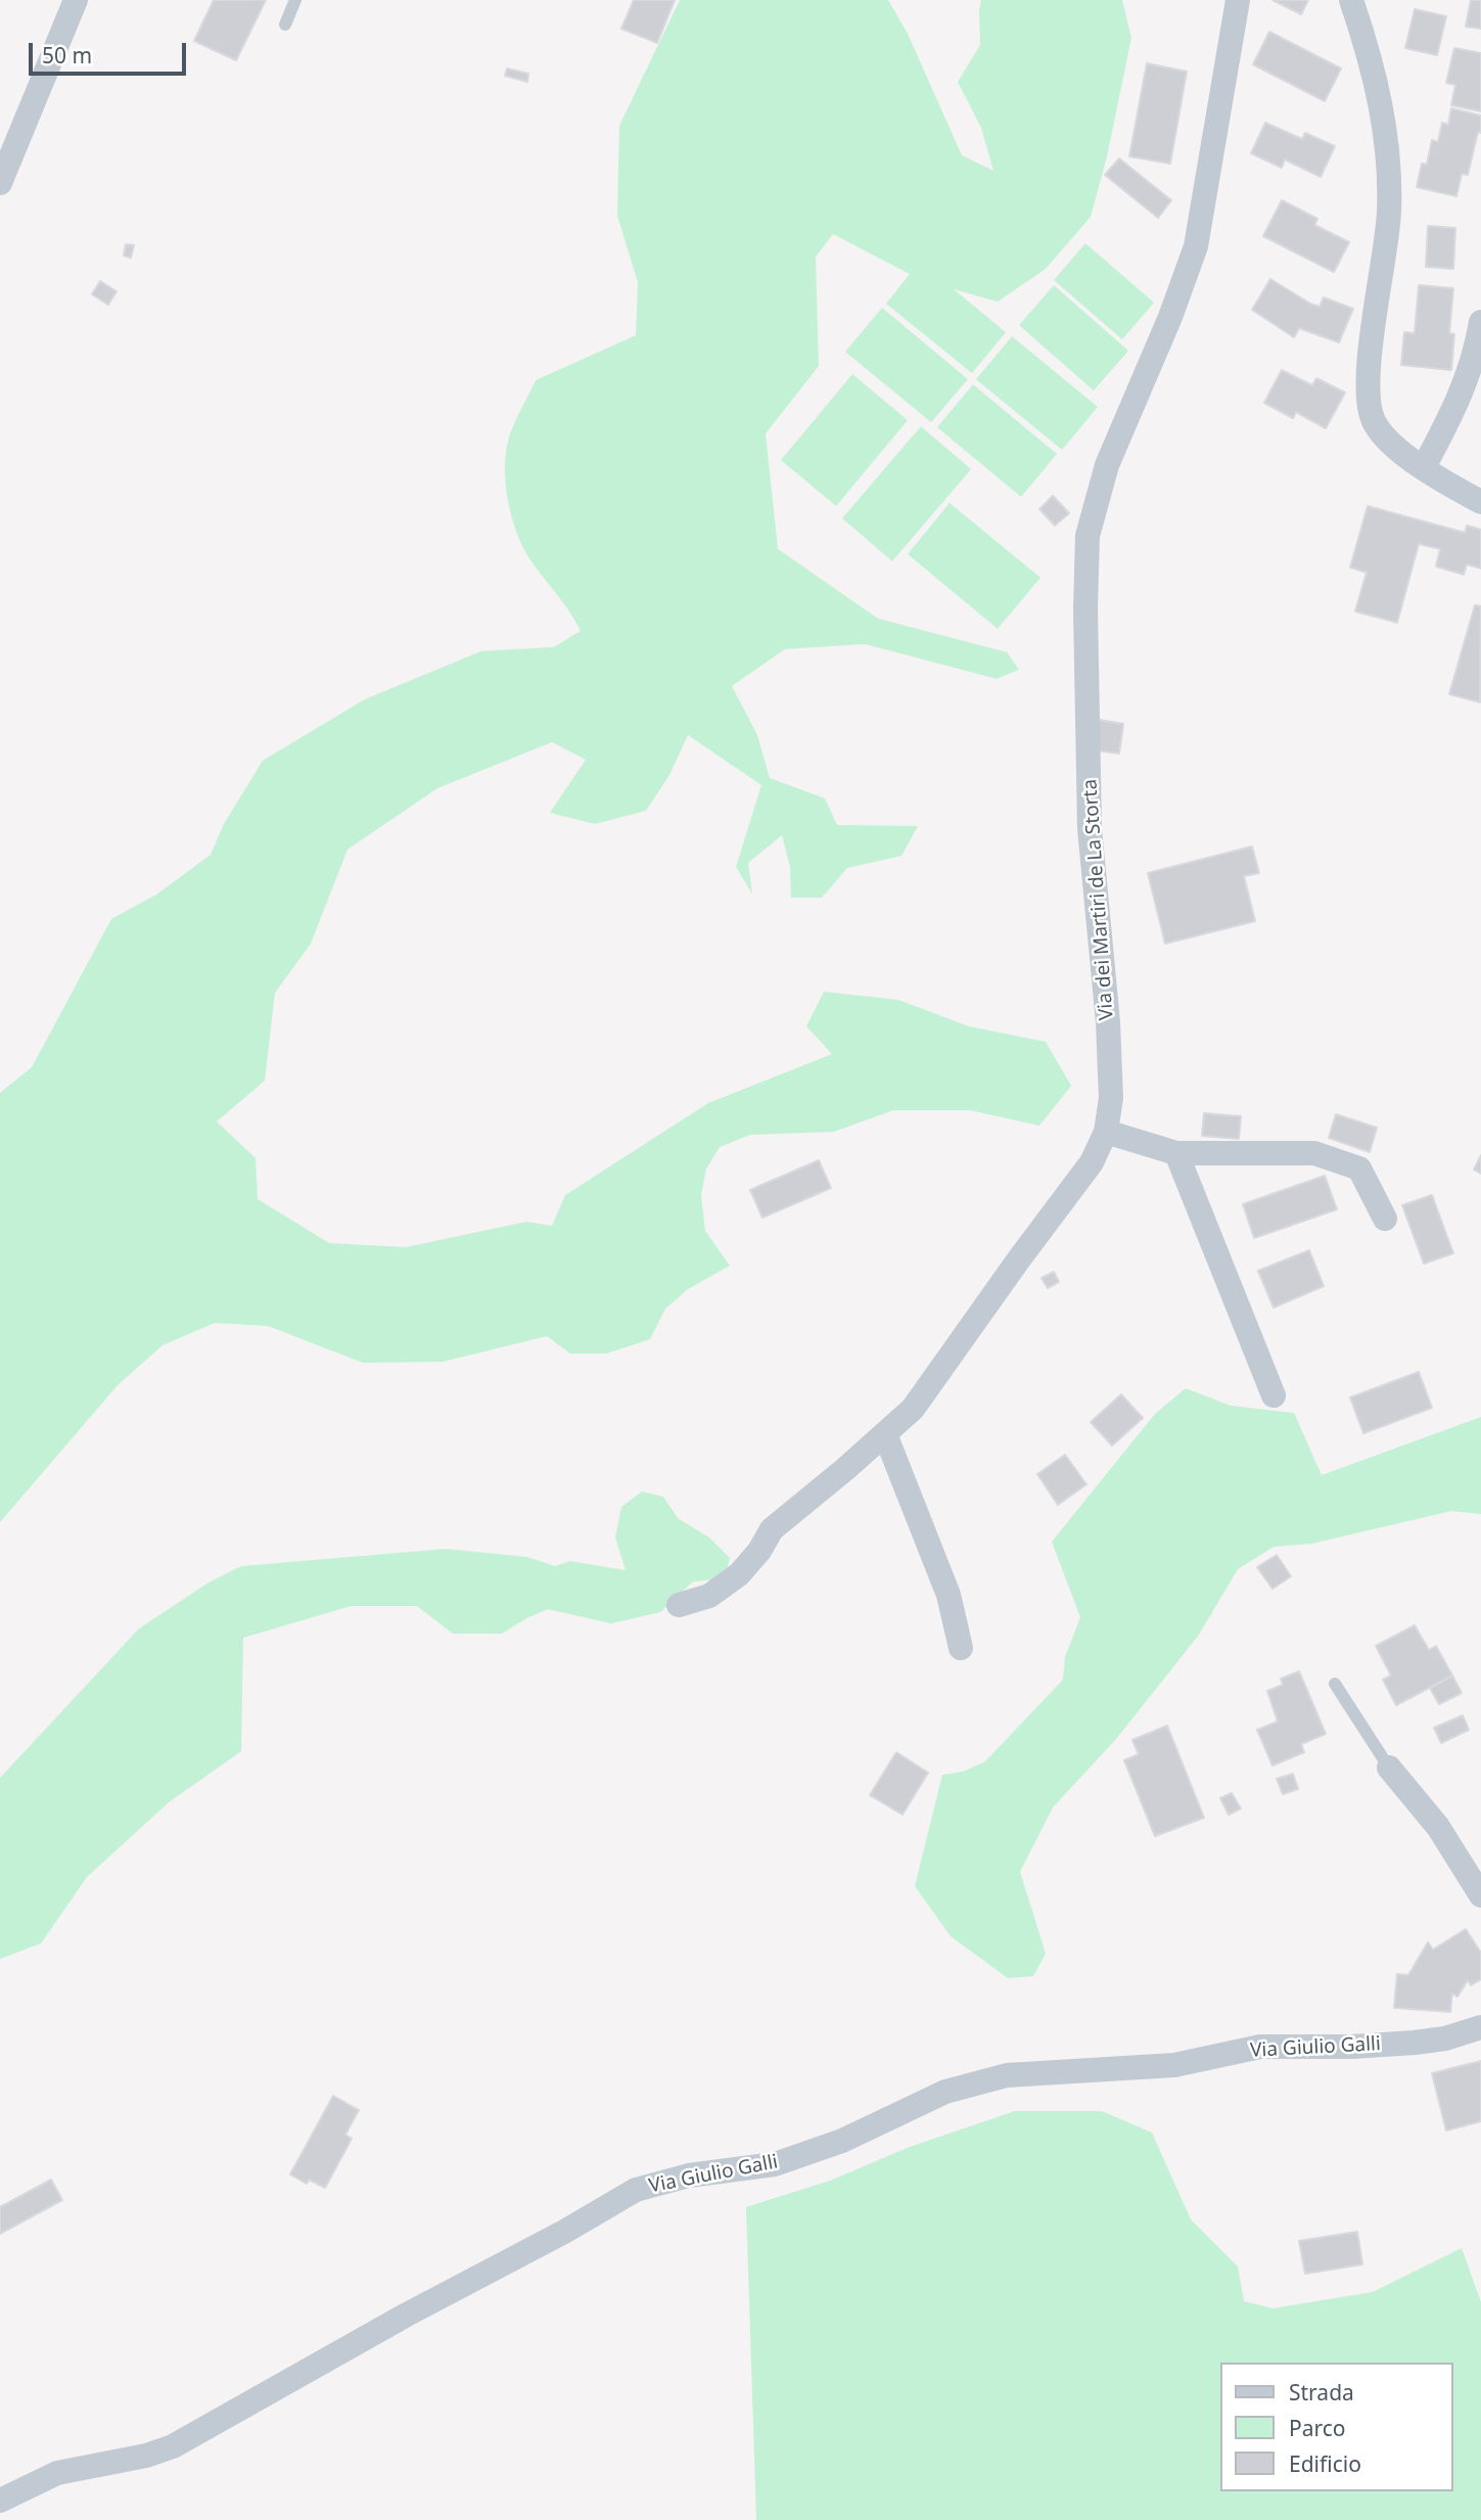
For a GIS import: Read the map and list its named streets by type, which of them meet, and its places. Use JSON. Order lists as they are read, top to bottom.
{
  "streets": {
    "street": ["Via dei Martiri de La Storta", "Via Giulio Galli"]
  },
  "legend": ["Strada", "Parco", "Edificio"],
  "scale_bar": "50 m"
}
